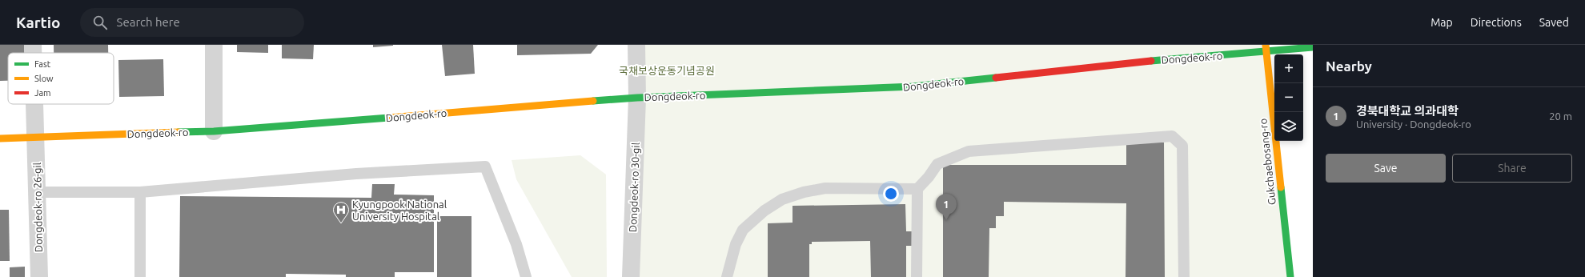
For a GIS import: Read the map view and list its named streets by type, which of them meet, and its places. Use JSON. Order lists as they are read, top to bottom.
{
  "streets": {
    "main road": ["Dongdeok-ro", "Gukchaebosang-ro"],
    "street": ["Dongdeok-ro 30-gil", "Dongdeok-ro 26-gil"]
  },
  "crossings": [
    ["Dongdeok-ro", "Gukchaebosang-ro"],
    ["Dongdeok-ro", "Dongdeok-ro 30-gil"],
    ["Dongdeok-ro", "Dongdeok-ro 26-gil"]
  ],
  "parks": ["국채보상운동기념공원"],
  "places": {
    "hospital": ["Kyungpook National University Hospital"]
  },
  "legend": ["Fast", "Slow", "Jam"],
  "page": {
    "header": "Kartio",
    "search": "Search here",
    "nav": ["Map", "Directions", "Saved"],
    "heading": "Nearby",
    "map_buttons": ["+", "−"],
    "list": [
      {
        "mark": "1",
        "name": "경북대학교 의과대학",
        "note": "University · Dongdeok-ro",
        "value": "20 m"
      }
    ],
    "buttons": ["Save", "Share"],
    "pins": "1"
  }
}
